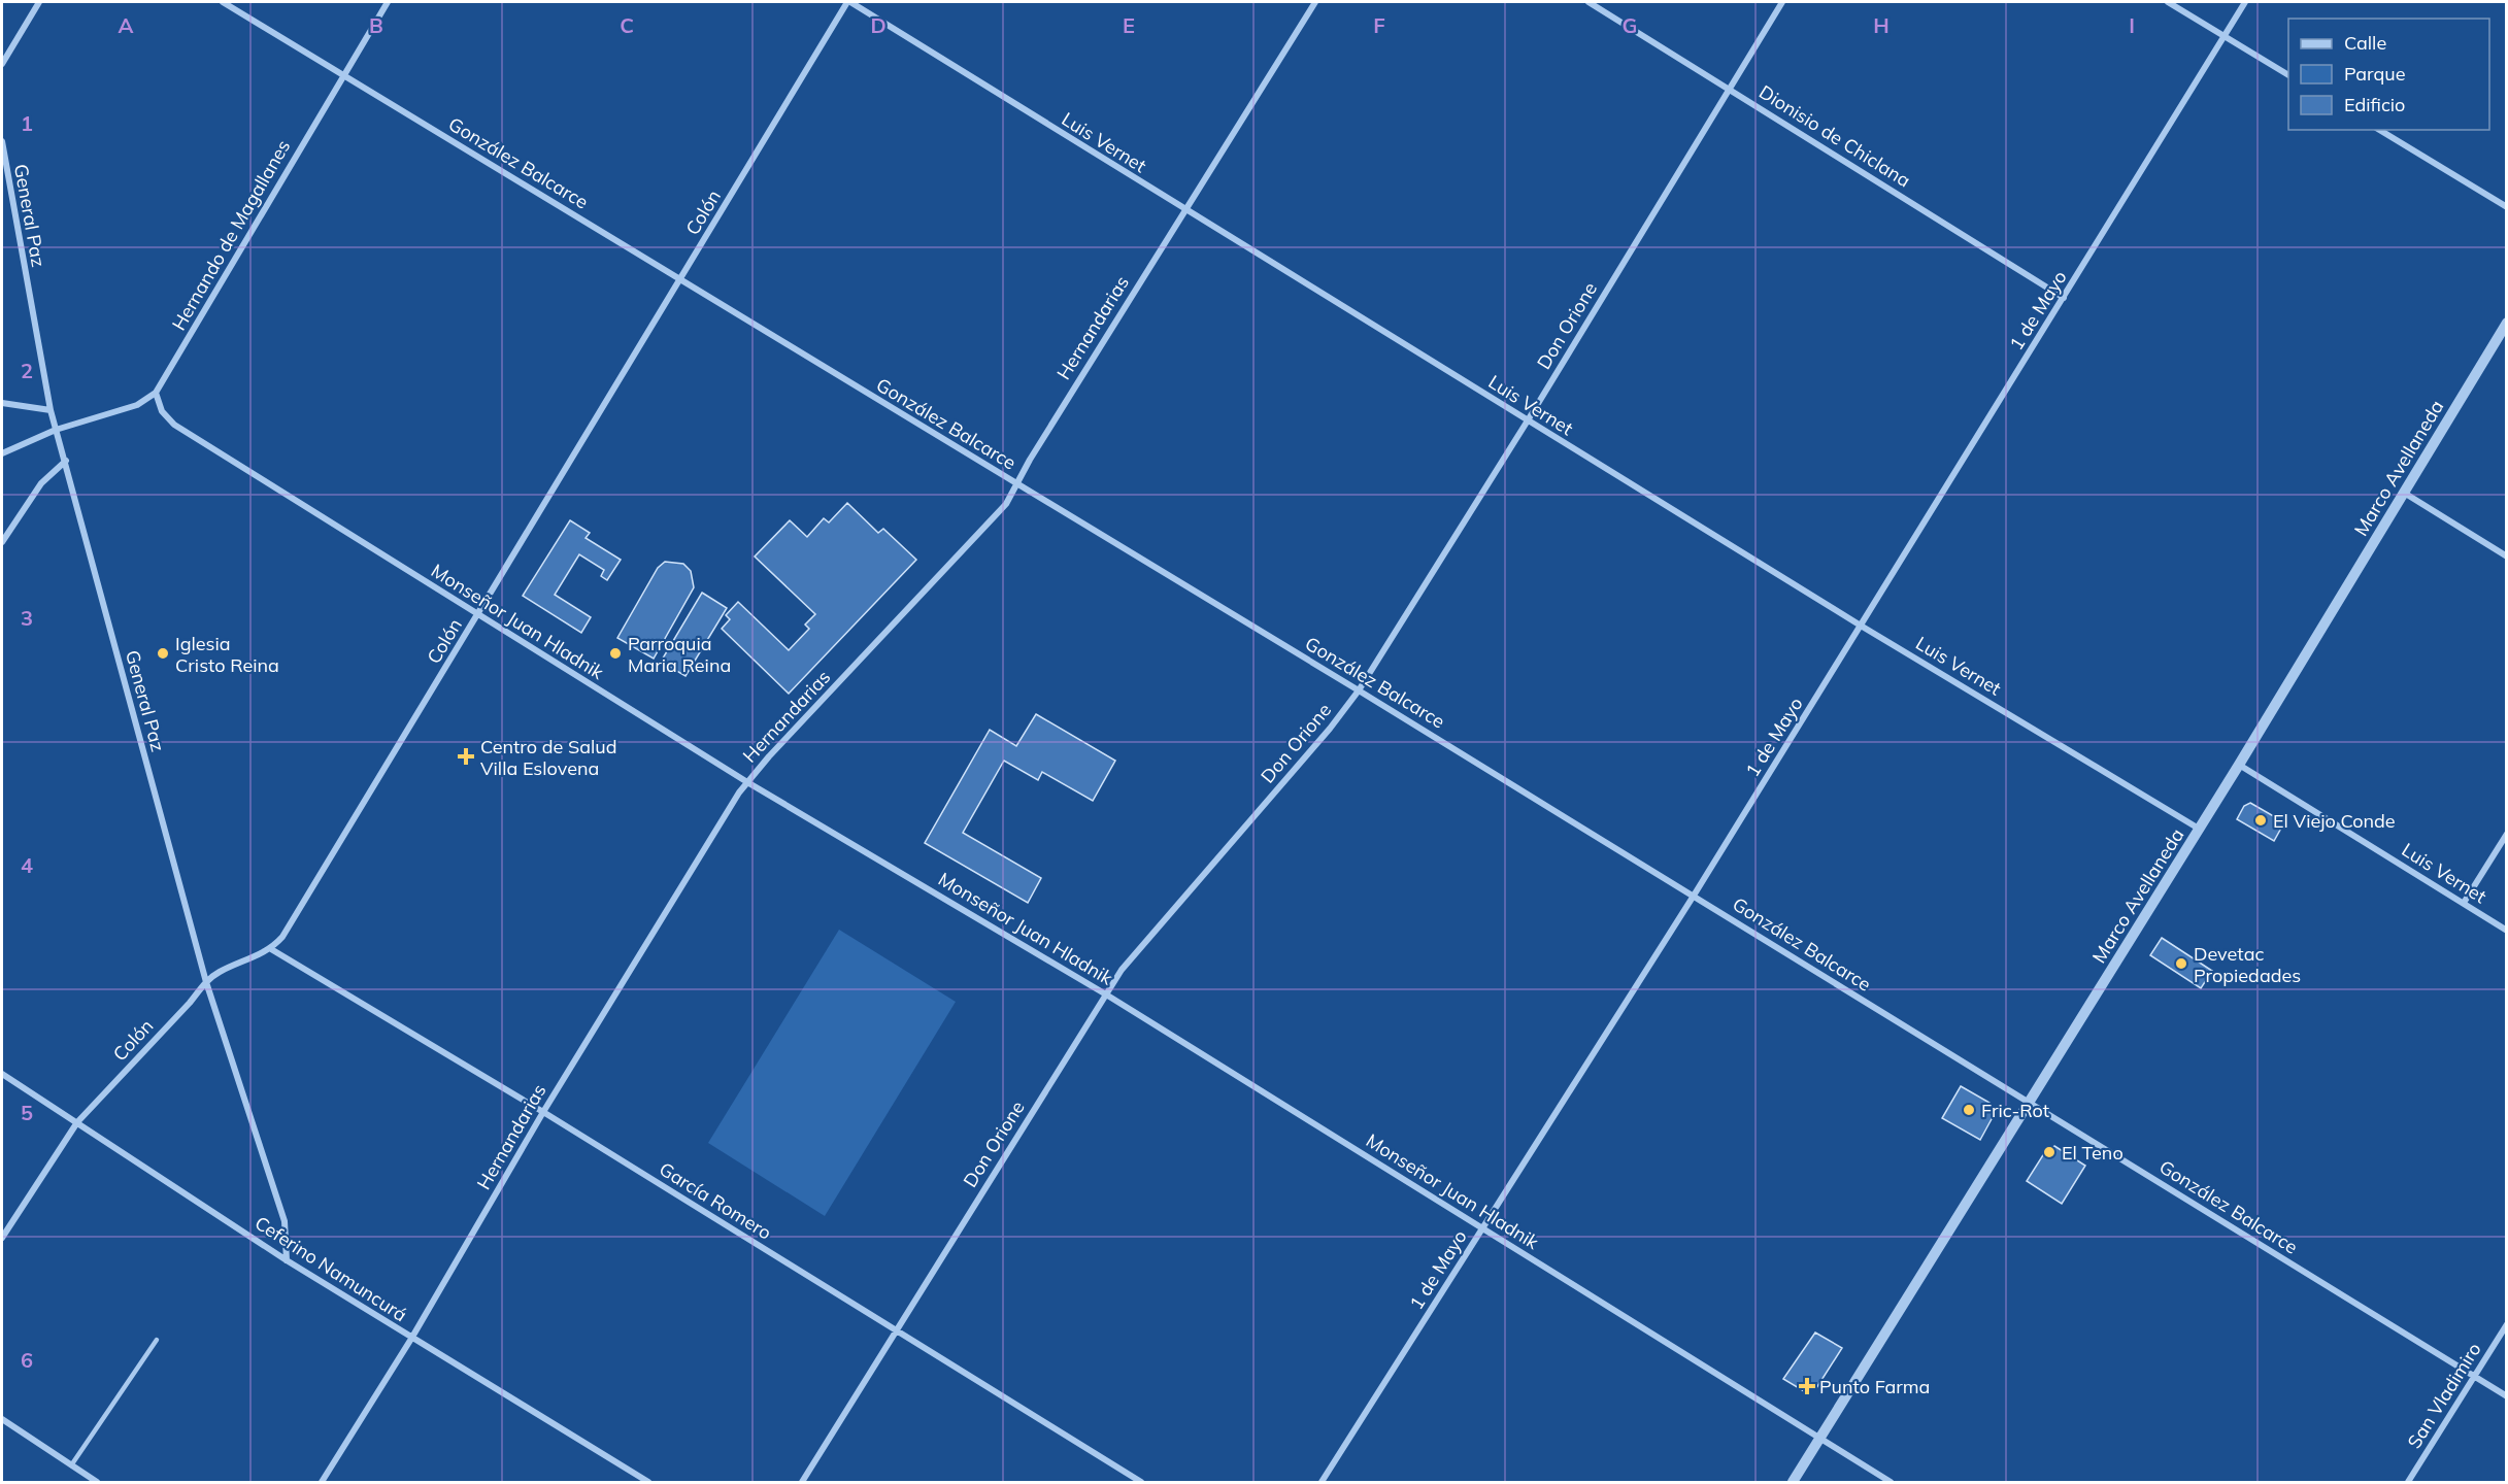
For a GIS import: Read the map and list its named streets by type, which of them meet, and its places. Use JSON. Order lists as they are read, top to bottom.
{
  "streets": {
    "street": [
      "Dionisio de Chiclana",
      "Luis Vernet",
      "González Balcarce",
      "Colón",
      "General Paz",
      "Hernando de Magallanes",
      "1 de Mayo",
      "Don Orione",
      "Hernandarias",
      "Marco Avellaneda",
      "Monseñor Juan Hladnik",
      "García Romero",
      "Ceferino Namuncurá",
      "San Vladimiro"
    ]
  },
  "crossings": [
    ["Dionisio de Chiclana", "1 de Mayo"],
    ["Dionisio de Chiclana", "Don Orione"],
    ["Luis Vernet", "Colón"],
    ["Luis Vernet", "1 de Mayo"],
    ["Luis Vernet", "Don Orione"],
    ["Luis Vernet", "Hernandarias"],
    ["Luis Vernet", "Marco Avellaneda"],
    ["González Balcarce", "Colón"],
    ["González Balcarce", "Hernando de Magallanes"],
    ["González Balcarce", "1 de Mayo"],
    ["González Balcarce", "Don Orione"],
    ["González Balcarce", "Hernandarias"],
    ["González Balcarce", "Marco Avellaneda"],
    ["González Balcarce", "San Vladimiro"],
    ["Colón", "General Paz"],
    ["Colón", "Monseñor Juan Hladnik"],
    ["Colón", "García Romero"],
    ["Colón", "Ceferino Namuncurá"],
    ["General Paz", "Ceferino Namuncurá"],
    ["Hernando de Magallanes", "Monseñor Juan Hladnik"],
    ["1 de Mayo", "Monseñor Juan Hladnik"],
    ["Don Orione", "Monseñor Juan Hladnik"],
    ["Don Orione", "García Romero"],
    ["Hernandarias", "Monseñor Juan Hladnik"],
    ["Hernandarias", "García Romero"],
    ["Hernandarias", "Ceferino Namuncurá"],
    ["Marco Avellaneda", "Monseñor Juan Hladnik"]
  ],
  "places": {
    "other": [
      "Iglesia Cristo Reina",
      "Parroquia Maria Reina",
      "El Viejo Conde",
      "Devetac Propiedades",
      "Fric-Rot",
      "El Teno"
    ],
    "health": ["Centro de Salud Villa Eslovena", "Punto Farma"]
  },
  "legend": ["Calle", "Parque", "Edificio"],
  "grid": {
    "columns": [
      "A",
      "B",
      "C",
      "D",
      "E",
      "F",
      "G",
      "H",
      "I"
    ],
    "rows": [
      "1",
      "2",
      "3",
      "4",
      "5",
      "6"
    ]
  }
}
